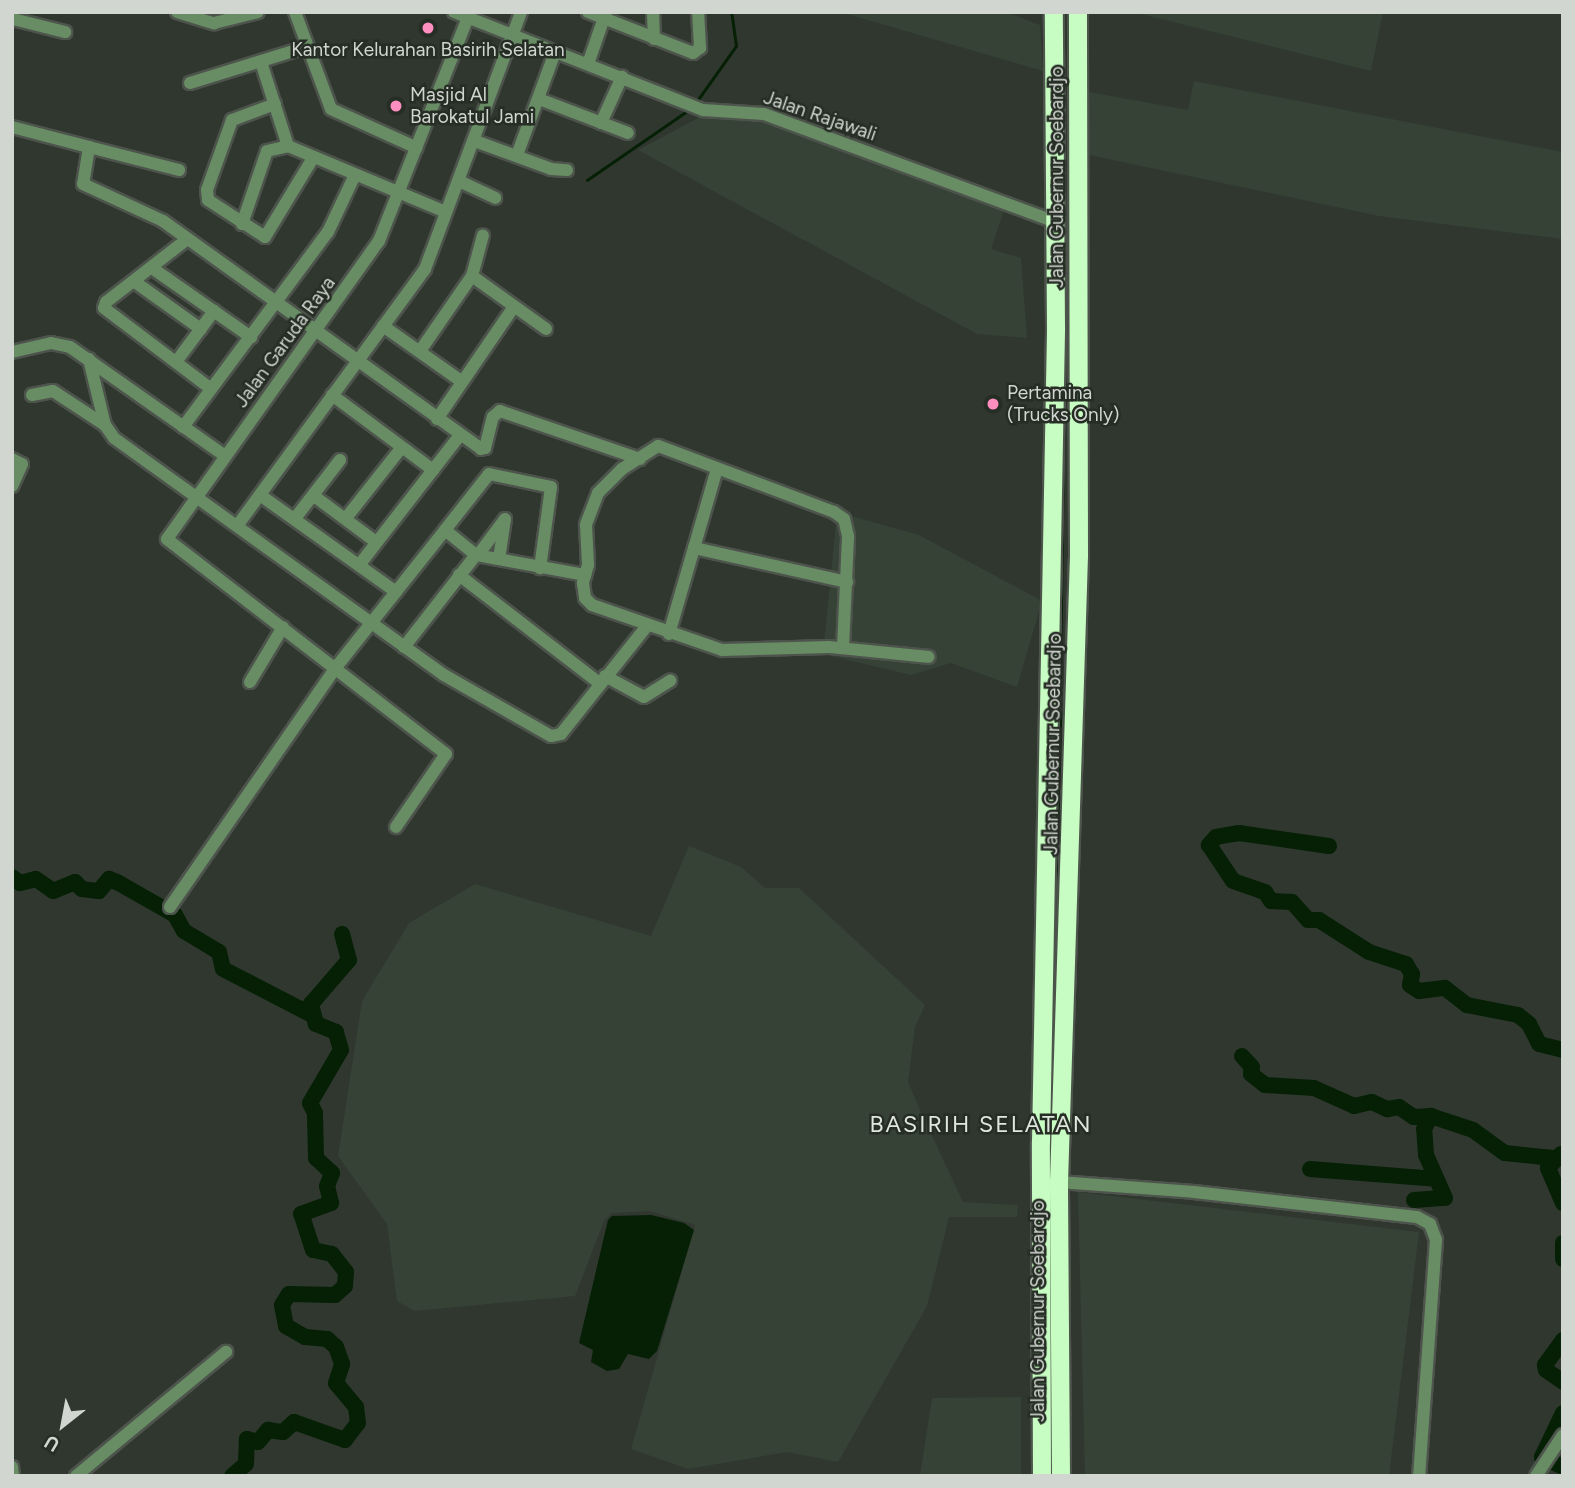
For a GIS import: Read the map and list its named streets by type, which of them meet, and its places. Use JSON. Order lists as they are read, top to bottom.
{
  "streets": {
    "highway": ["Jalan Gubernur Soebardjo"],
    "street": ["Jalan Rajawali", "Jalan Garuda Raya"]
  },
  "crossings": [
    ["Jalan Rajawali", "Jalan Gubernur Soebardjo"],
    ["Jalan Rajawali", "Jalan Garuda Raya"]
  ],
  "districts": ["BASIRIH SELATAN"],
  "places": ["Kantor Kelurahan Basirih Selatan", "Masjid Al Barokatul Jami", "Pertamina (Trucks Only)"],
  "north": "bottom left"
}
